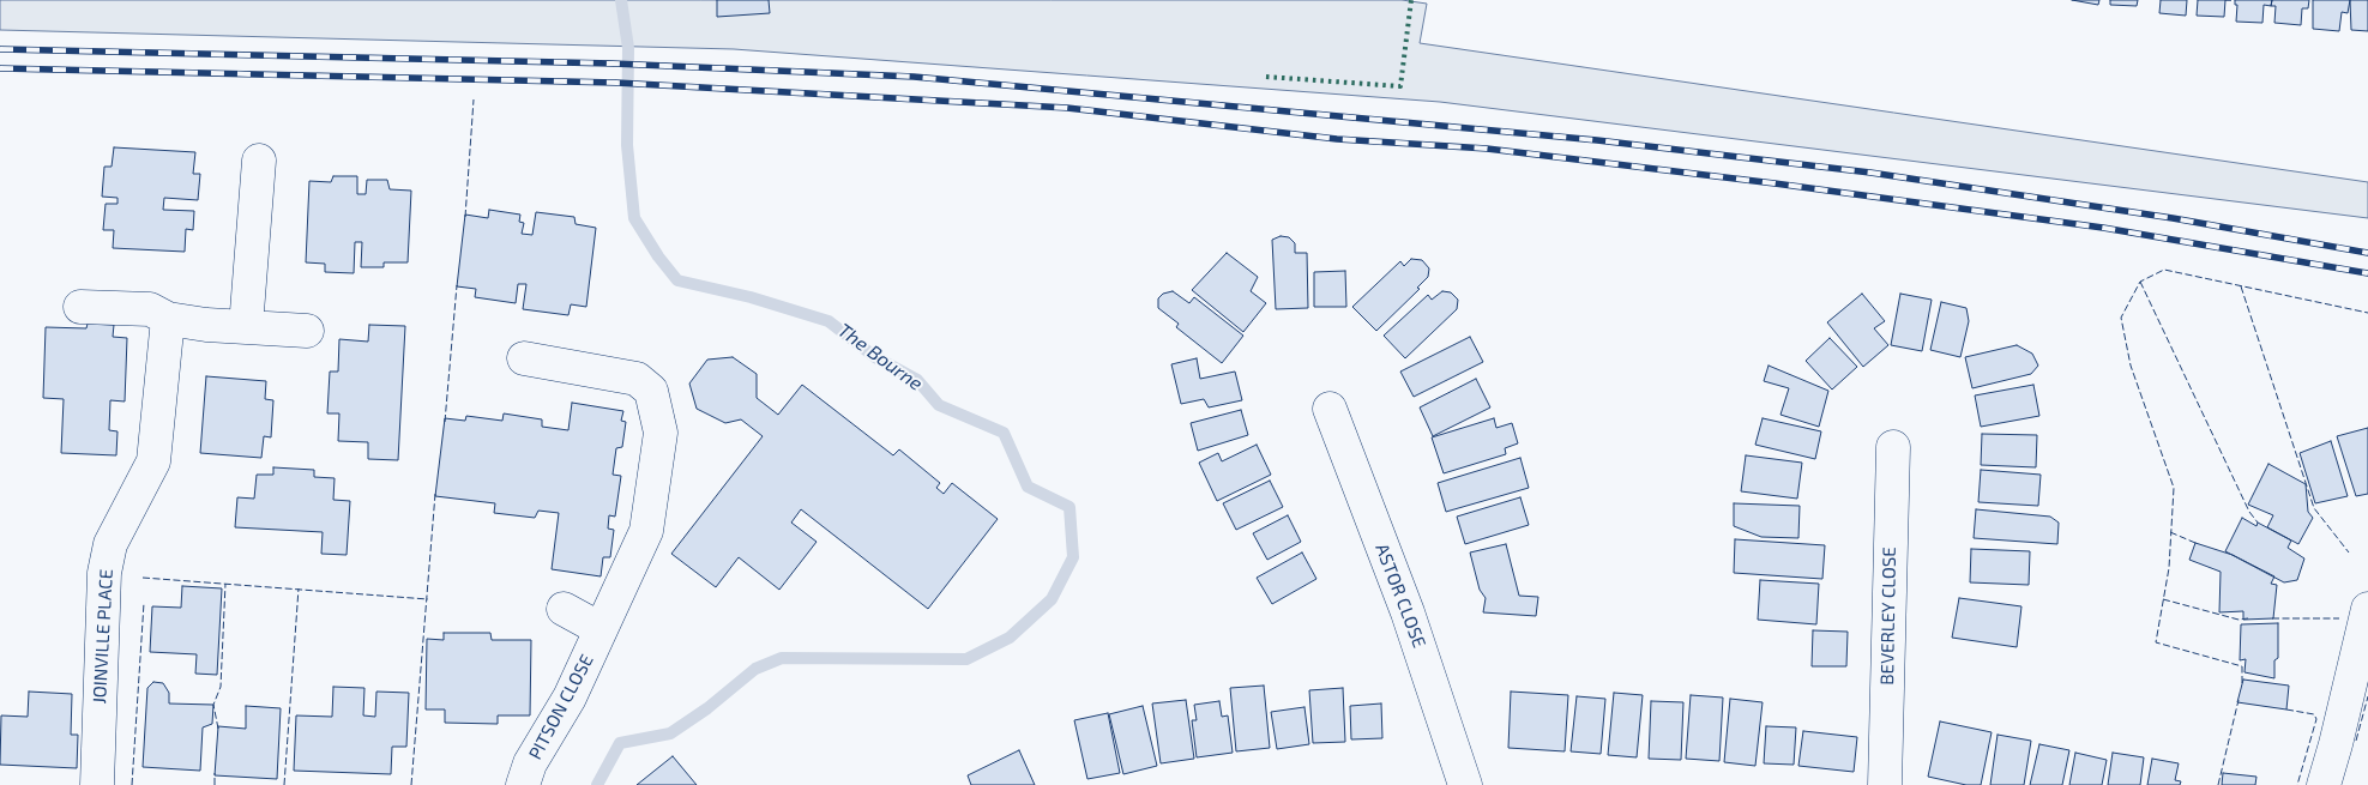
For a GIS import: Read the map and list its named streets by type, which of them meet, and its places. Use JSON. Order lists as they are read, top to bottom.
{
  "streets": {
    "street": [
      "ASTOR CLOSE",
      "BEVERLEY CLOSE",
      "JOINVILLE PLACE",
      "PITSON CLOSE"
    ]
  },
  "water": ["The Bourne"]
}
